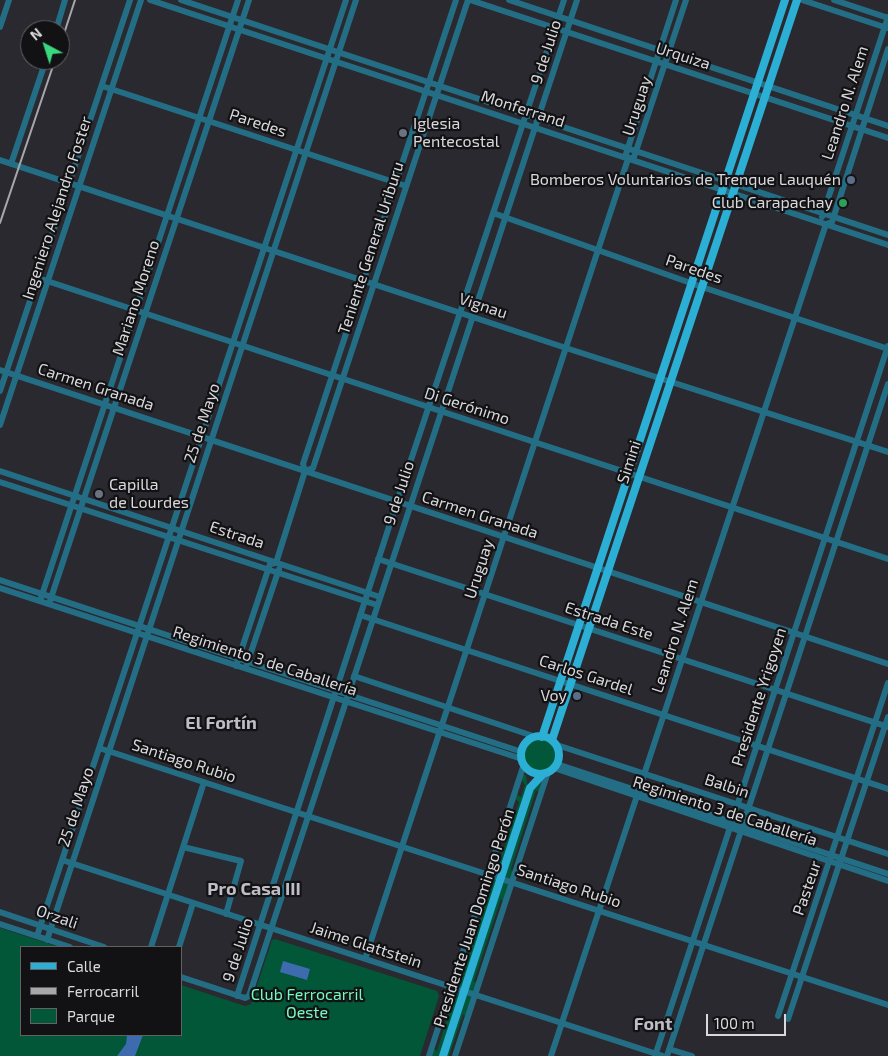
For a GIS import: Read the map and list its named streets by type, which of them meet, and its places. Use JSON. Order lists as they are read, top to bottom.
{
  "streets": {
    "main road": ["Simini", "Presidente Juan Domingo Perón"],
    "street": [
      "9 de Julio",
      "Urquiza",
      "Leandro N. Alem",
      "Uruguay",
      "Monferrand",
      "Paredes",
      "Ingeniero Alejandro Foster",
      "Teniente General Uriburu",
      "Mariano Moreno",
      "Vignau",
      "Carmen Granada",
      "Di Gerónimo",
      "25 de Mayo",
      "Estrada",
      "Estrada Este",
      "Regimiento 3 de Caballería",
      "Carlos Gardel",
      "Presidente Yrigoyen",
      "Santiago Rubio",
      "Balbin",
      "Pasteur",
      "Orzali",
      "Jaime Glattstein"
    ]
  },
  "crossings": [
    ["9 de Julio", "Urquiza"],
    ["9 de Julio", "Monferrand"],
    ["9 de Julio", "Paredes"],
    ["9 de Julio", "Vignau"],
    ["9 de Julio", "Carmen Granada"],
    ["9 de Julio", "Di Gerónimo"],
    ["9 de Julio", "Estrada"],
    ["9 de Julio", "Estrada Este"],
    ["9 de Julio", "Regimiento 3 de Caballería"],
    ["9 de Julio", "Carlos Gardel"],
    ["9 de Julio", "Santiago Rubio"],
    ["9 de Julio", "Jaime Glattstein"],
    ["Urquiza", "Leandro N. Alem"],
    ["Urquiza", "Uruguay"],
    ["Urquiza", "Teniente General Uriburu"],
    ["Urquiza", "Simini"],
    ["Leandro N. Alem", "Monferrand"],
    ["Leandro N. Alem", "Paredes"],
    ["Leandro N. Alem", "Vignau"],
    ["Leandro N. Alem", "Carmen Granada"],
    ["Leandro N. Alem", "Di Gerónimo"],
    ["Leandro N. Alem", "Estrada Este"],
    ["Leandro N. Alem", "Regimiento 3 de Caballería"],
    ["Leandro N. Alem", "Carlos Gardel"],
    ["Leandro N. Alem", "Santiago Rubio"],
    ["Leandro N. Alem", "Balbin"],
    ["Leandro N. Alem", "Jaime Glattstein"],
    ["Uruguay", "Monferrand"],
    ["Uruguay", "Paredes"],
    ["Uruguay", "Vignau"],
    ["Uruguay", "Carmen Granada"],
    ["Uruguay", "Di Gerónimo"],
    ["Uruguay", "Estrada Este"],
    ["Uruguay", "Regimiento 3 de Caballería"],
    ["Uruguay", "Carlos Gardel"],
    ["Uruguay", "Santiago Rubio"],
    ["Uruguay", "Jaime Glattstein"],
    ["Monferrand", "Teniente General Uriburu"],
    ["Monferrand", "Mariano Moreno"],
    ["Monferrand", "25 de Mayo"],
    ["Monferrand", "Simini"],
    ["Paredes", "Ingeniero Alejandro Foster"],
    ["Paredes", "Teniente General Uriburu"],
    ["Paredes", "Mariano Moreno"],
    ["Paredes", "25 de Mayo"],
    ["Paredes", "Simini"],
    ["Paredes", "Presidente Yrigoyen"],
    ["Ingeniero Alejandro Foster", "Vignau"],
    ["Ingeniero Alejandro Foster", "Carmen Granada"],
    ["Ingeniero Alejandro Foster", "Di Gerónimo"],
    ["Teniente General Uriburu", "Vignau"],
    ["Teniente General Uriburu", "Carmen Granada"],
    ["Teniente General Uriburu", "Di Gerónimo"],
    ["Teniente General Uriburu", "Estrada"],
    ["Mariano Moreno", "Vignau"],
    ["Mariano Moreno", "Carmen Granada"],
    ["Mariano Moreno", "Di Gerónimo"],
    ["Mariano Moreno", "Estrada"],
    ["Mariano Moreno", "Regimiento 3 de Caballería"],
    ["Vignau", "25 de Mayo"],
    ["Vignau", "Simini"],
    ["Vignau", "Presidente Yrigoyen"],
    ["Carmen Granada", "25 de Mayo"],
    ["Carmen Granada", "Simini"],
    ["Carmen Granada", "Presidente Yrigoyen"],
    ["Di Gerónimo", "25 de Mayo"],
    ["Di Gerónimo", "Simini"],
    ["Di Gerónimo", "Presidente Yrigoyen"],
    ["25 de Mayo", "Estrada"],
    ["25 de Mayo", "Regimiento 3 de Caballería"],
    ["25 de Mayo", "Santiago Rubio"],
    ["25 de Mayo", "Orzali"],
    ["25 de Mayo", "Jaime Glattstein"],
    ["Simini", "Estrada Este"],
    ["Simini", "Regimiento 3 de Caballería"],
    ["Simini", "Carlos Gardel"],
    ["Simini", "Balbin"],
    ["Simini", "Presidente Juan Domingo Perón"],
    ["Estrada Este", "Presidente Yrigoyen"],
    ["Estrada Este", "Pasteur"],
    ["Regimiento 3 de Caballería", "Presidente Yrigoyen"],
    ["Regimiento 3 de Caballería", "Balbin"],
    ["Regimiento 3 de Caballería", "Pasteur"],
    ["Regimiento 3 de Caballería", "Presidente Juan Domingo Perón"],
    ["Carlos Gardel", "Presidente Yrigoyen"],
    ["Carlos Gardel", "Pasteur"],
    ["Presidente Yrigoyen", "Santiago Rubio"],
    ["Presidente Yrigoyen", "Balbin"],
    ["Presidente Yrigoyen", "Jaime Glattstein"],
    ["Santiago Rubio", "Pasteur"],
    ["Santiago Rubio", "Presidente Juan Domingo Perón"],
    ["Balbin", "Pasteur"],
    ["Balbin", "Presidente Juan Domingo Perón"],
    ["Presidente Juan Domingo Perón", "Jaime Glattstein"]
  ],
  "districts": ["El Fortín", "Pro Casa III", "Font"],
  "parks": ["Club Ferrocarril Oeste"],
  "places": [
    "Iglesia Pentecostal",
    "Bomberos Voluntarios de Trenque Lauquén",
    "Club Carapachay",
    "Capilla de Lourdes",
    "Voy"
  ],
  "legend": ["Calle", "Ferrocarril", "Parque"],
  "scale_bar": "100 m",
  "north": "top left"
}
